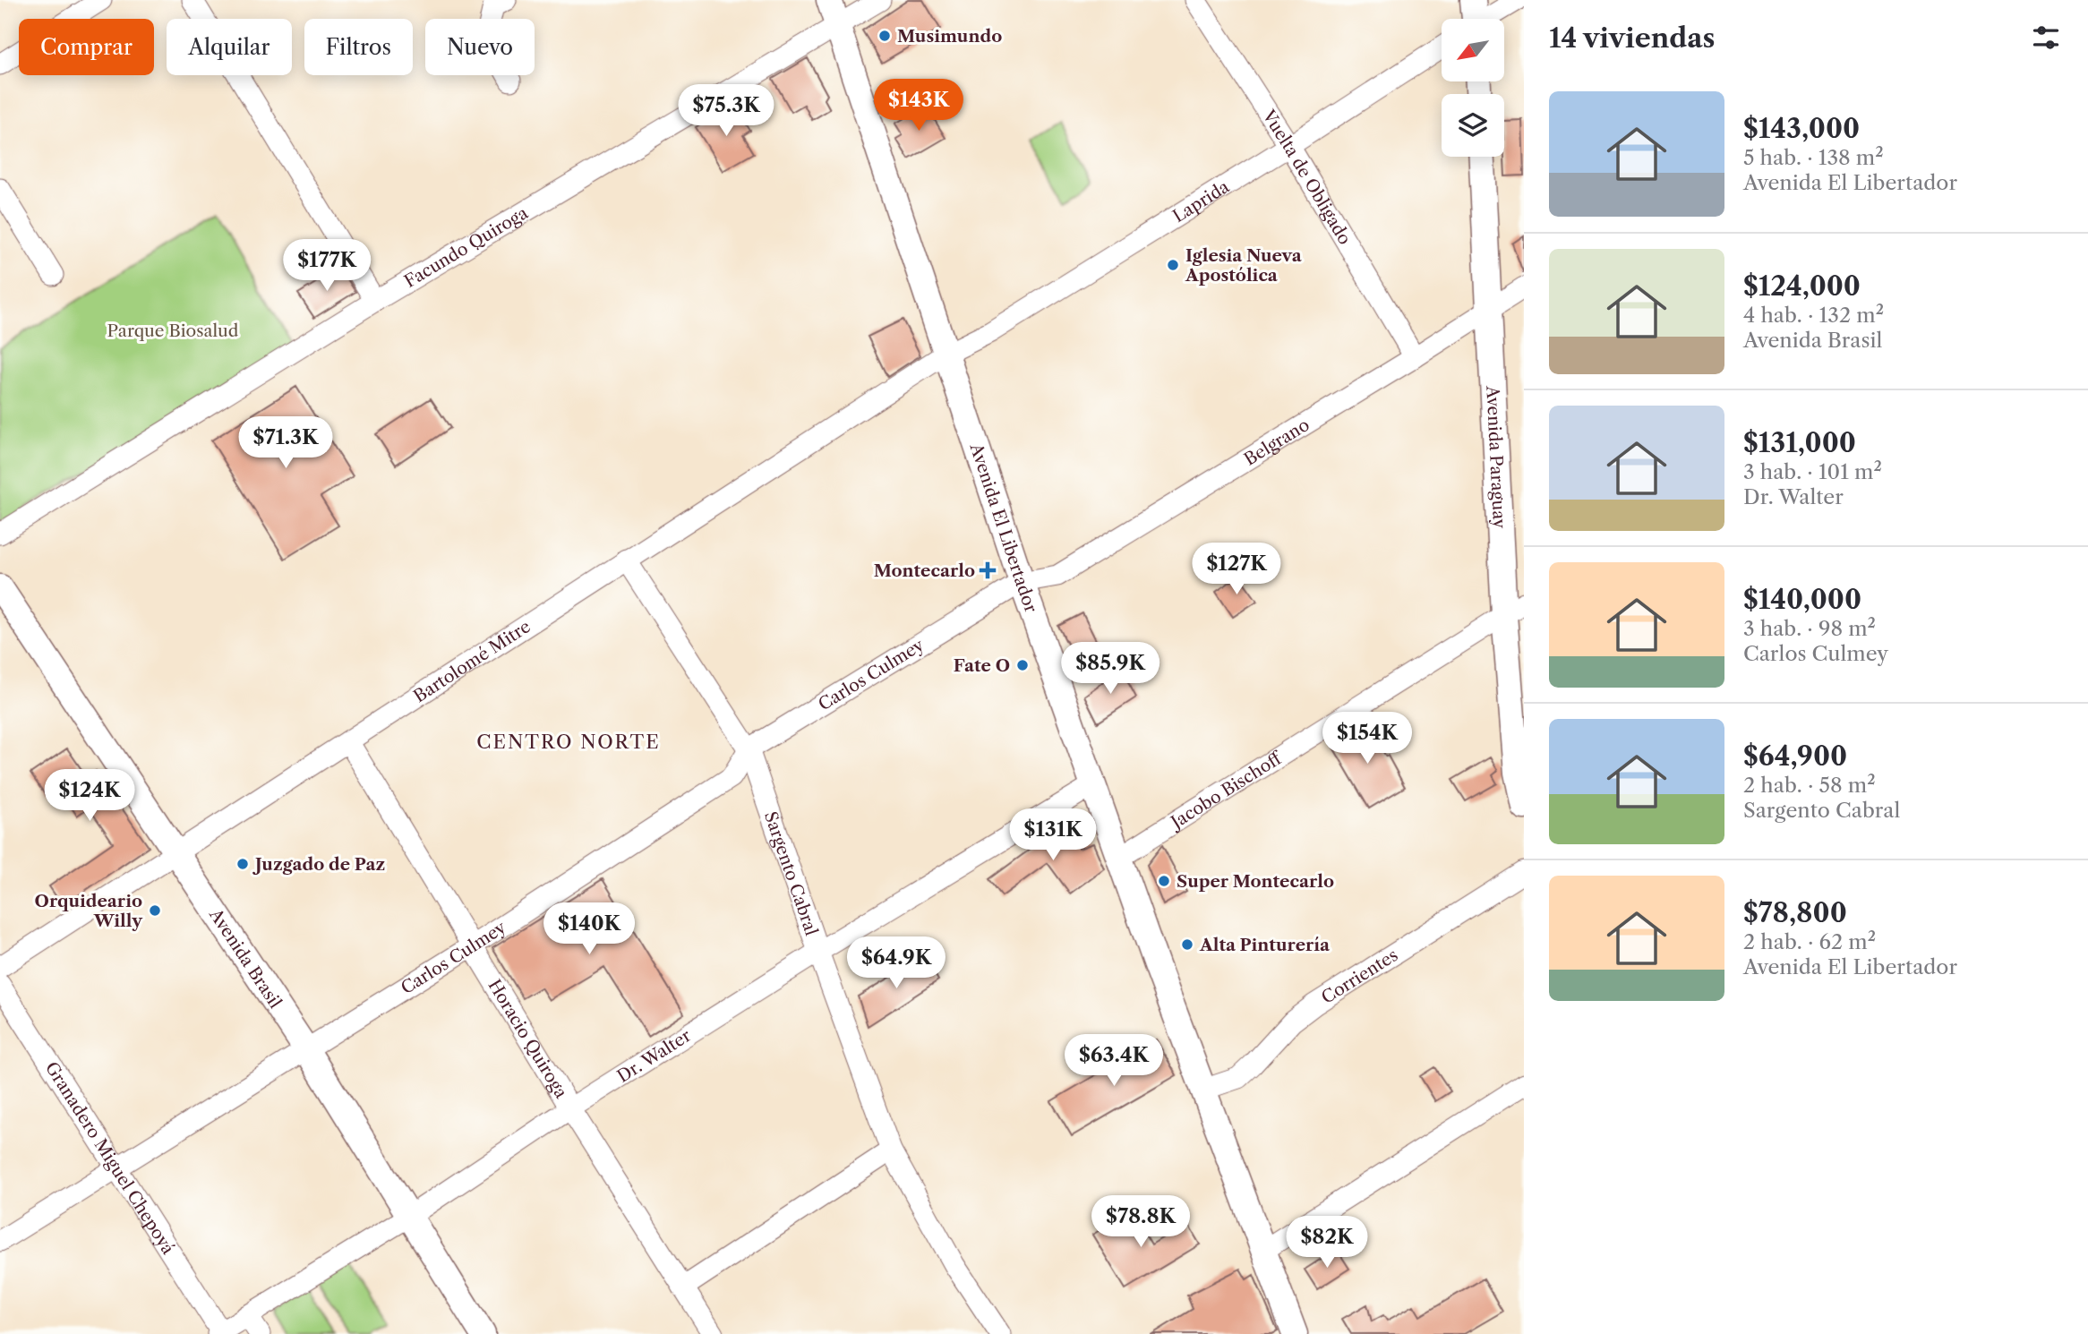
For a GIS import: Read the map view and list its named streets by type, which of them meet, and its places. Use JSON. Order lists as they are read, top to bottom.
{
  "streets": {
    "main road": ["Avenida Paraguay", "Avenida El Libertador", "Avenida Brasil"],
    "street": [
      "Vuelta de Obligado",
      "Laprida",
      "Facundo Quiroga",
      "Belgrano",
      "Bartolomé Mitre",
      "Carlos Culmey",
      "Jacobo Bischoff",
      "Sargento Cabral",
      "Corrientes",
      "Horacio Quiroga",
      "Dr. Walter",
      "Granadero Miguel Chepoyá"
    ]
  },
  "crossings": [
    ["Vuelta de Obligado", "Laprida"],
    ["Vuelta de Obligado", "Belgrano"],
    ["Laprida", "Avenida El Libertador"],
    ["Laprida", "Bartolomé Mitre"],
    ["Facundo Quiroga", "Avenida El Libertador"],
    ["Belgrano", "Avenida Paraguay"],
    ["Belgrano", "Avenida El Libertador"],
    ["Belgrano", "Carlos Culmey"],
    ["Avenida Paraguay", "Jacobo Bischoff"],
    ["Avenida El Libertador", "Bartolomé Mitre"],
    ["Avenida El Libertador", "Carlos Culmey"],
    ["Avenida El Libertador", "Jacobo Bischoff"],
    ["Avenida El Libertador", "Corrientes"],
    ["Avenida El Libertador", "Dr. Walter"],
    ["Bartolomé Mitre", "Sargento Cabral"],
    ["Bartolomé Mitre", "Avenida Brasil"],
    ["Bartolomé Mitre", "Horacio Quiroga"],
    ["Carlos Culmey", "Sargento Cabral"],
    ["Carlos Culmey", "Avenida Brasil"],
    ["Carlos Culmey", "Horacio Quiroga"],
    ["Carlos Culmey", "Granadero Miguel Chepoyá"],
    ["Sargento Cabral", "Dr. Walter"],
    ["Avenida Brasil", "Dr. Walter"],
    ["Horacio Quiroga", "Dr. Walter"],
    ["Dr. Walter", "Granadero Miguel Chepoyá"]
  ],
  "districts": ["CENTRO NORTE"],
  "parks": ["Parque Biosalud"],
  "places": {
    "other": [
      "Musimundo",
      "Iglesia Nueva Apostólica",
      "Fate O",
      "Juzgado de Paz",
      "Super Montecarlo",
      "Orquideario Willy",
      "Alta Pinturería"
    ],
    "health": ["Montecarlo"]
  },
  "north": "bottom left",
  "page": {
    "heading": "14 viviendas",
    "chip": [
      "Comprar",
      "Alquilar",
      "Filtros",
      "Nuevo"
    ],
    "list": [
      {
        "name": "$143,000",
        "note": "5 hab. · 138 m² · Avenida El Libertador"
      },
      {
        "name": "$124,000",
        "note": "4 hab. · 132 m² · Avenida Brasil"
      },
      {
        "name": "$131,000",
        "note": "3 hab. · 101 m² · Dr. Walter"
      },
      {
        "name": "$140,000",
        "note": "3 hab. · 98 m² · Carlos Culmey"
      },
      {
        "name": "$64,900",
        "note": "2 hab. · 58 m² · Sargento Cabral"
      },
      {
        "name": "$78,800",
        "note": "2 hab. · 62 m² · Avenida El Libertador"
      }
    ],
    "price": [
      "$143K",
      "$75.3K",
      "$177K",
      "$71.3K",
      "$127K",
      "$85.9K",
      "$154K",
      "$124K",
      "$131K",
      "$140K",
      "$64.9K",
      "$63.4K",
      "$78.8K",
      "$82K"
    ]
  }
}
